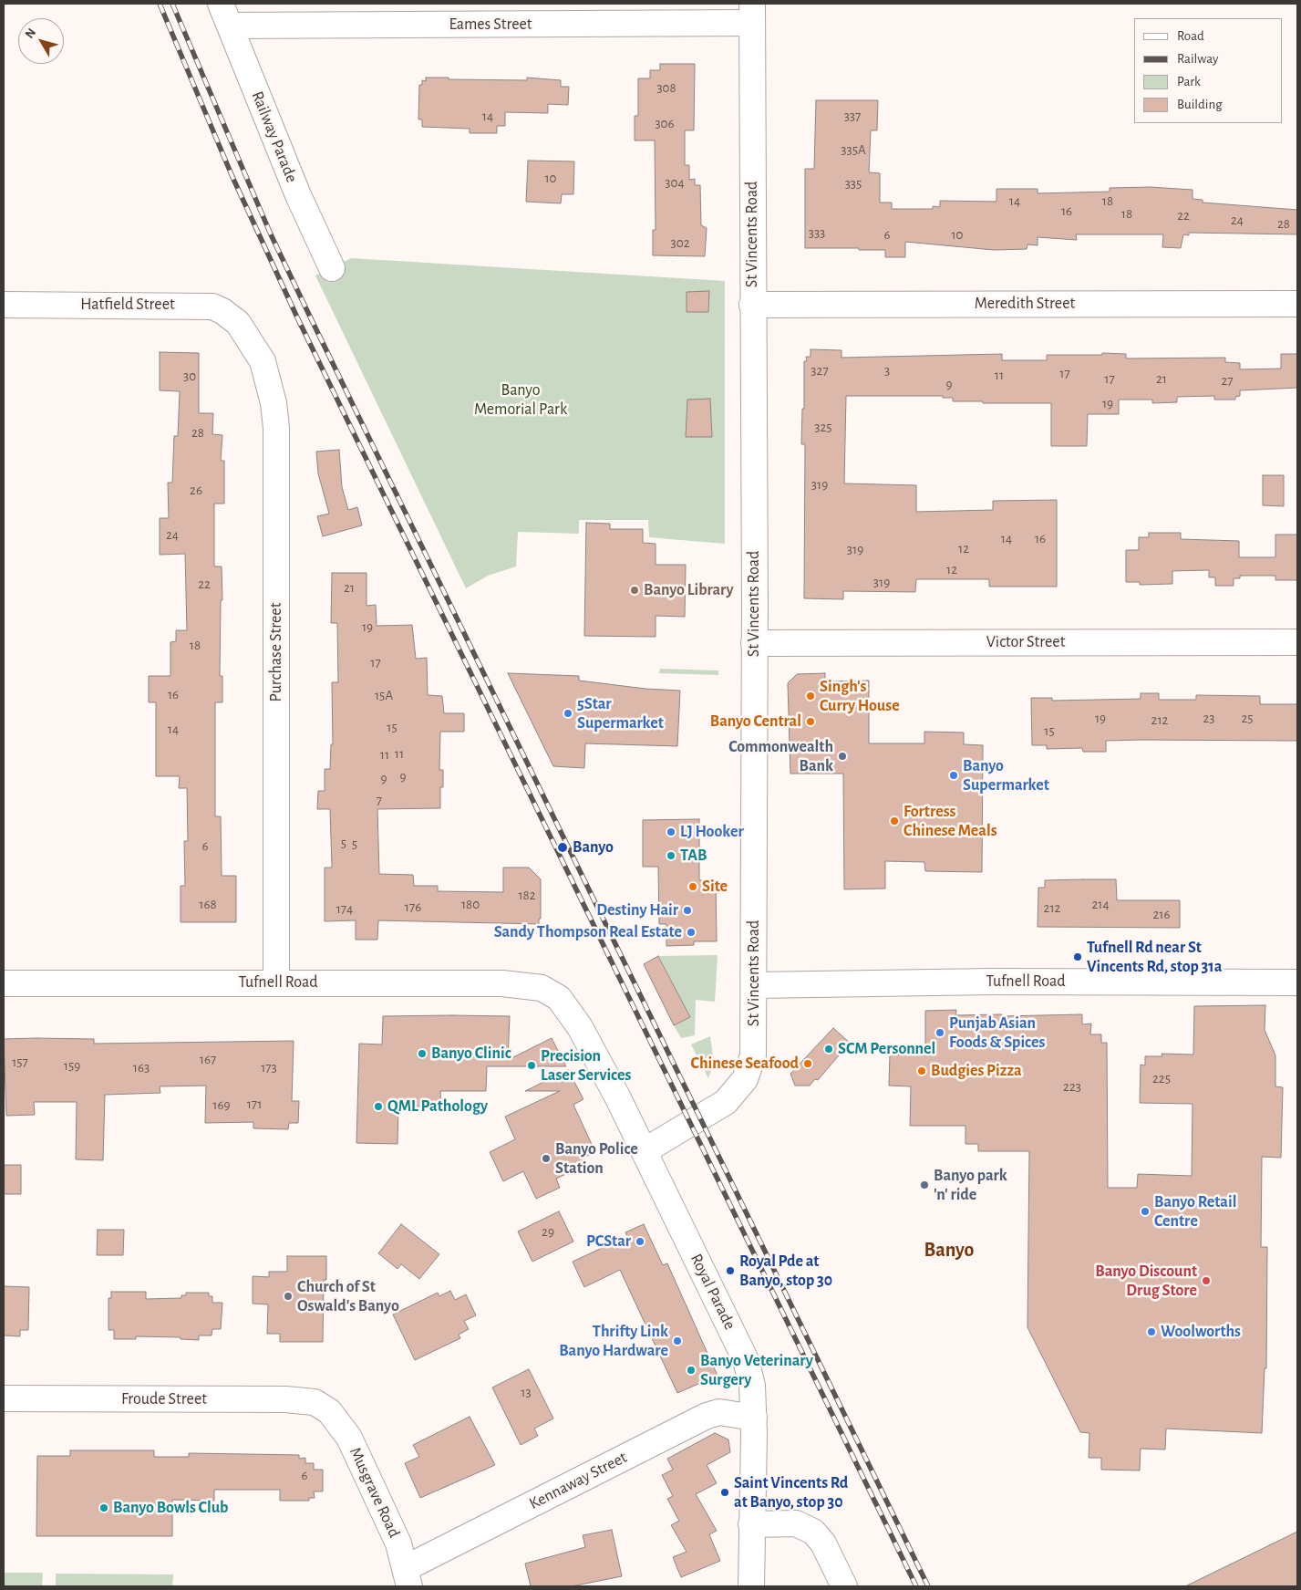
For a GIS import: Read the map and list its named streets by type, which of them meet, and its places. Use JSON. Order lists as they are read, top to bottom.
{
  "streets": {
    "street": [
      "Eames Street",
      "Railway Parade",
      "St Vincents Road",
      "Meredith Street",
      "Hatfield Street",
      "Victor Street",
      "Purchase Street",
      "Tufnell Road",
      "Royal Parade",
      "Froude Street",
      "Kennaway Street",
      "Musgrave Road"
    ]
  },
  "crossings": [
    ["Eames Street", "Railway Parade"],
    ["Eames Street", "St Vincents Road"],
    ["St Vincents Road", "Meredith Street"],
    ["St Vincents Road", "Victor Street"],
    ["St Vincents Road", "Tufnell Road"],
    ["St Vincents Road", "Royal Parade"],
    ["Hatfield Street", "Purchase Street"],
    ["Purchase Street", "Tufnell Road"],
    ["Tufnell Road", "Royal Parade"],
    ["Royal Parade", "Kennaway Street"],
    ["Froude Street", "Musgrave Road"],
    ["Kennaway Street", "Musgrave Road"]
  ],
  "districts": ["Banyo"],
  "parks": ["Banyo Memorial Park"],
  "places": [
    "Banyo Library",
    "Singh's Curry House",
    "5Star Supermarket",
    "Banyo Central",
    "Commonwealth Bank",
    "Banyo Supermarket",
    "Fortress Chinese Meals",
    "LJ Hooker",
    "Banyo",
    "TAB",
    "Site",
    "Destiny Hair",
    "Sandy Thompson Real Estate",
    "Tufnell Rd near St Vincents Rd, stop 31a",
    "Punjab Asian Foods & Spices",
    "SCM Personnel",
    "Banyo Clinic",
    "Chinese Seafood",
    "Precision Laser Services",
    "Budgies Pizza",
    "QML Pathology",
    "Banyo Police Station",
    "Banyo park 'n' ride",
    "Banyo Retail Centre",
    "PCStar",
    "Royal Pde at Banyo, stop 30",
    "Banyo Discount Drug Store",
    "Church of St Oswald's Banyo",
    "Woolworths",
    "Thrifty Link Banyo Hardware",
    "Banyo Veterinary Surgery",
    "Saint Vincents Rd at Banyo, stop 30",
    "Banyo Bowls Club"
  ],
  "house_numbers": [
    "308",
    "14",
    "337",
    "306",
    "335A",
    "10",
    "304",
    "335",
    "14",
    "18",
    "16",
    "18",
    "22",
    "24",
    "28",
    "333",
    "6",
    "10",
    "302",
    "327",
    "3",
    "17",
    "11",
    "30",
    "17",
    "21",
    "27",
    "9",
    "19",
    "325",
    "28",
    "319",
    "26",
    "24",
    "14",
    "16",
    "12",
    "319",
    "12",
    "319",
    "22",
    "21",
    "19",
    "18",
    "17",
    "16",
    "15A",
    "19",
    "23",
    "25",
    "212",
    "15",
    "14",
    "15",
    "11",
    "11",
    "9",
    "9",
    "7",
    "5",
    "5",
    "6",
    "182",
    "168",
    "180",
    "214",
    "176",
    "212",
    "174",
    "216",
    "167",
    "157",
    "159",
    "163",
    "173",
    "225",
    "223",
    "171",
    "169",
    "29",
    "13",
    "6"
  ],
  "legend": [
    "Road",
    "Railway",
    "Park",
    "Building"
  ],
  "north": "top left"
}
